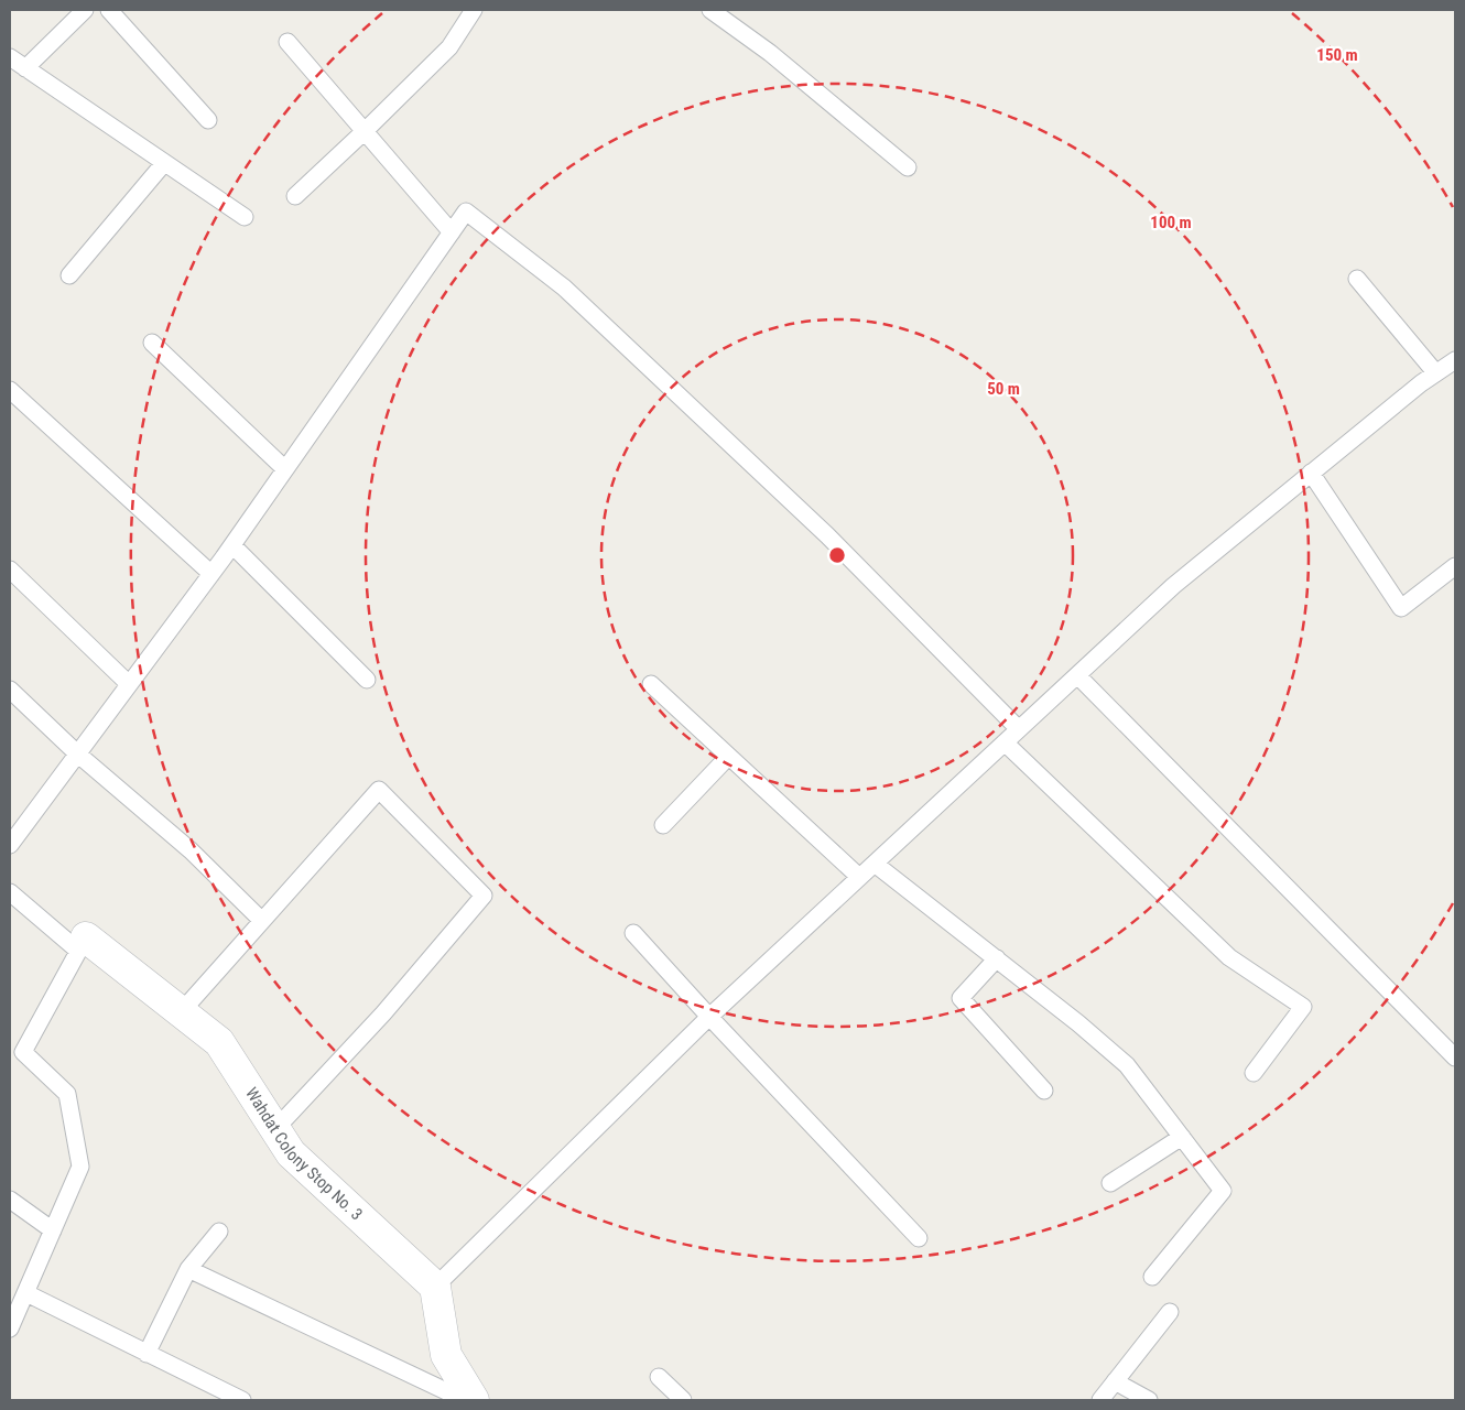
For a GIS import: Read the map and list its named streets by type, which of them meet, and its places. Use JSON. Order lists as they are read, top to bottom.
{
  "streets": {
    "street": ["Wahdat Colony Stop No. 3"]
  },
  "rings": ["150 m", "100 m", "50 m"]
}
